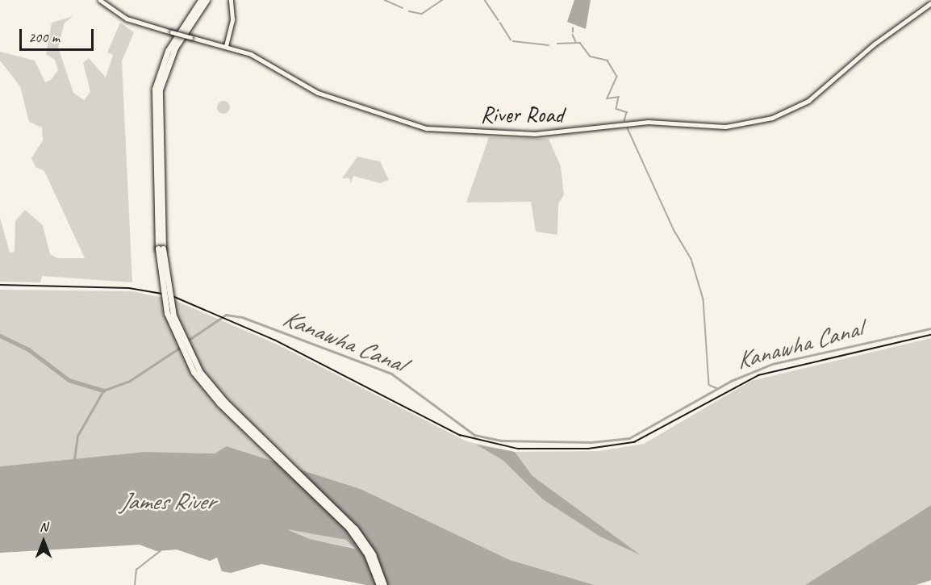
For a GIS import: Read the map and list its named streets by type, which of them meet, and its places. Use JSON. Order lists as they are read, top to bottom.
{
  "streets": {
    "main road": ["River Road"]
  },
  "water": ["Kanawha Canal", "James River"],
  "scale_bar": "200 m",
  "north": "top"
}
